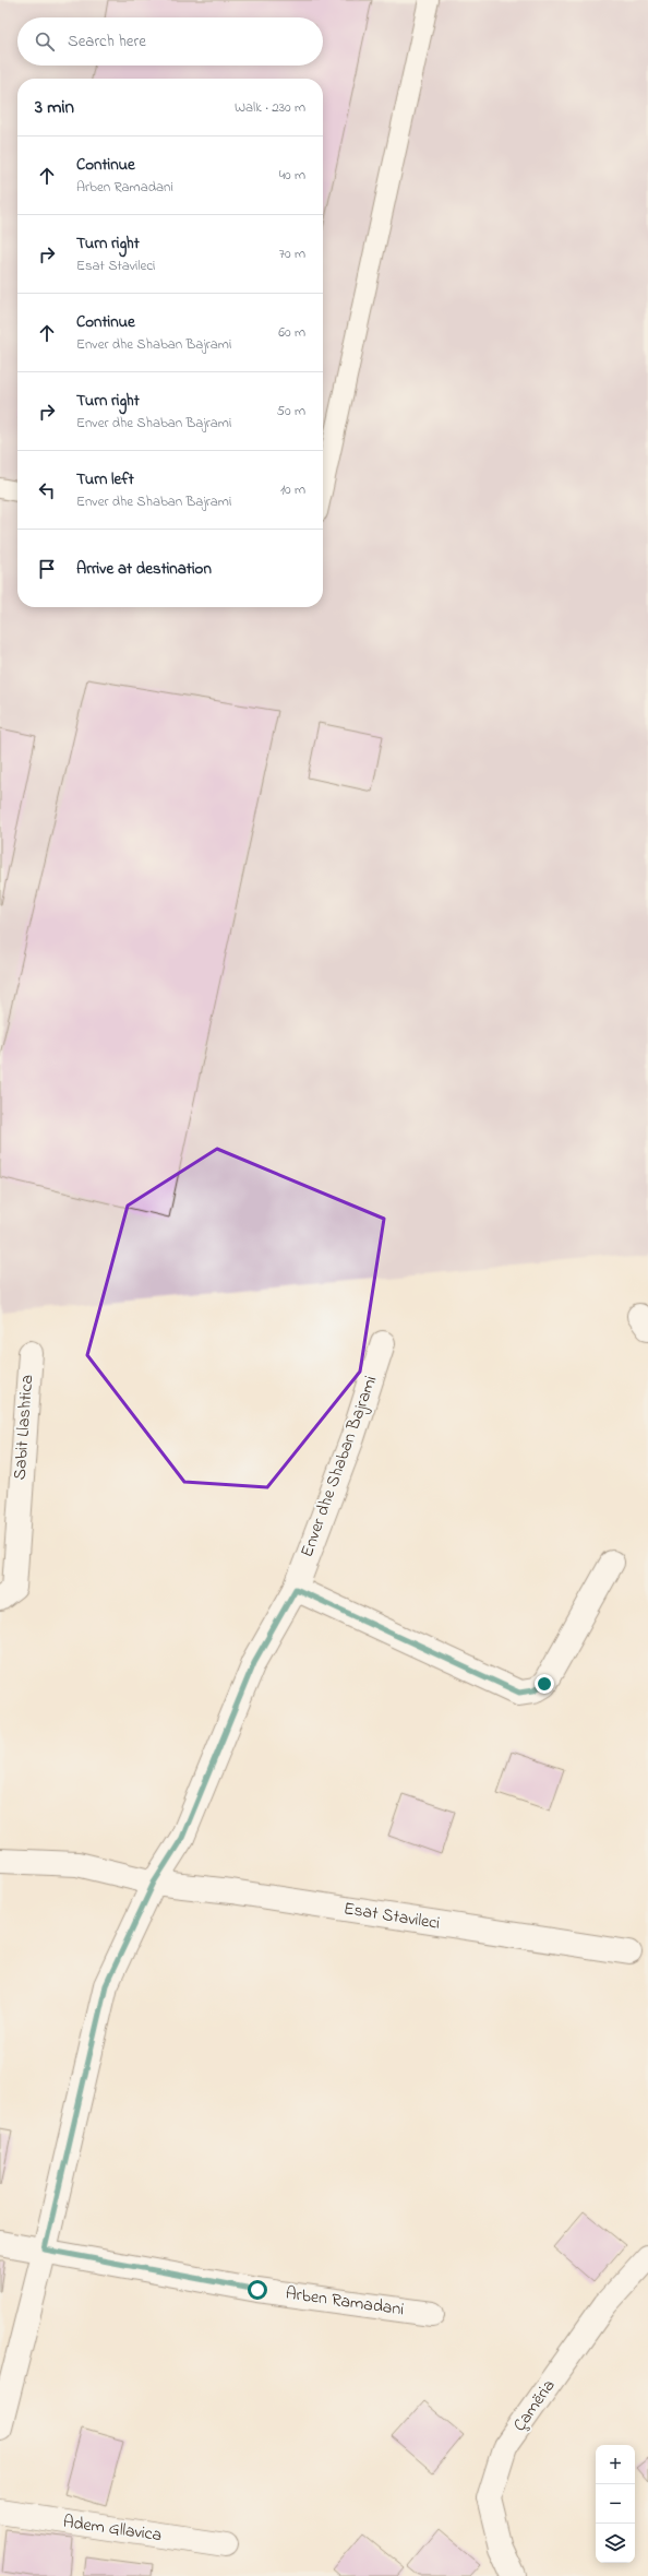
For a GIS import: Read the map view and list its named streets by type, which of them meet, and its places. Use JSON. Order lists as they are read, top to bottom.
{
  "streets": {
    "street": [
      "Sabit Llashtica",
      "Enver dhe Shaban Bajrami",
      "Esat Stavileci",
      "Arben Ramadani",
      "Çamëria",
      "Adem Gllavica"
    ]
  },
  "crossings": [
    ["Enver dhe Shaban Bajrami", "Esat Stavileci"]
  ],
  "page": {
    "search": "Search here",
    "heading": ["3 min", "Walk · 230 m"],
    "list": [
      ["Continue", "Arben Ramadani", "40 m"],
      ["Turn right", "Esat Stavileci", "70 m"],
      ["Continue", "Enver dhe Shaban Bajrami", "60 m"],
      ["Turn right", "Enver dhe Shaban Bajrami", "50 m"],
      ["Turn left", "Enver dhe Shaban Bajrami", "10 m"],
      "Arrive at destination"
    ],
    "map_buttons": ["+", "−"]
  }
}
